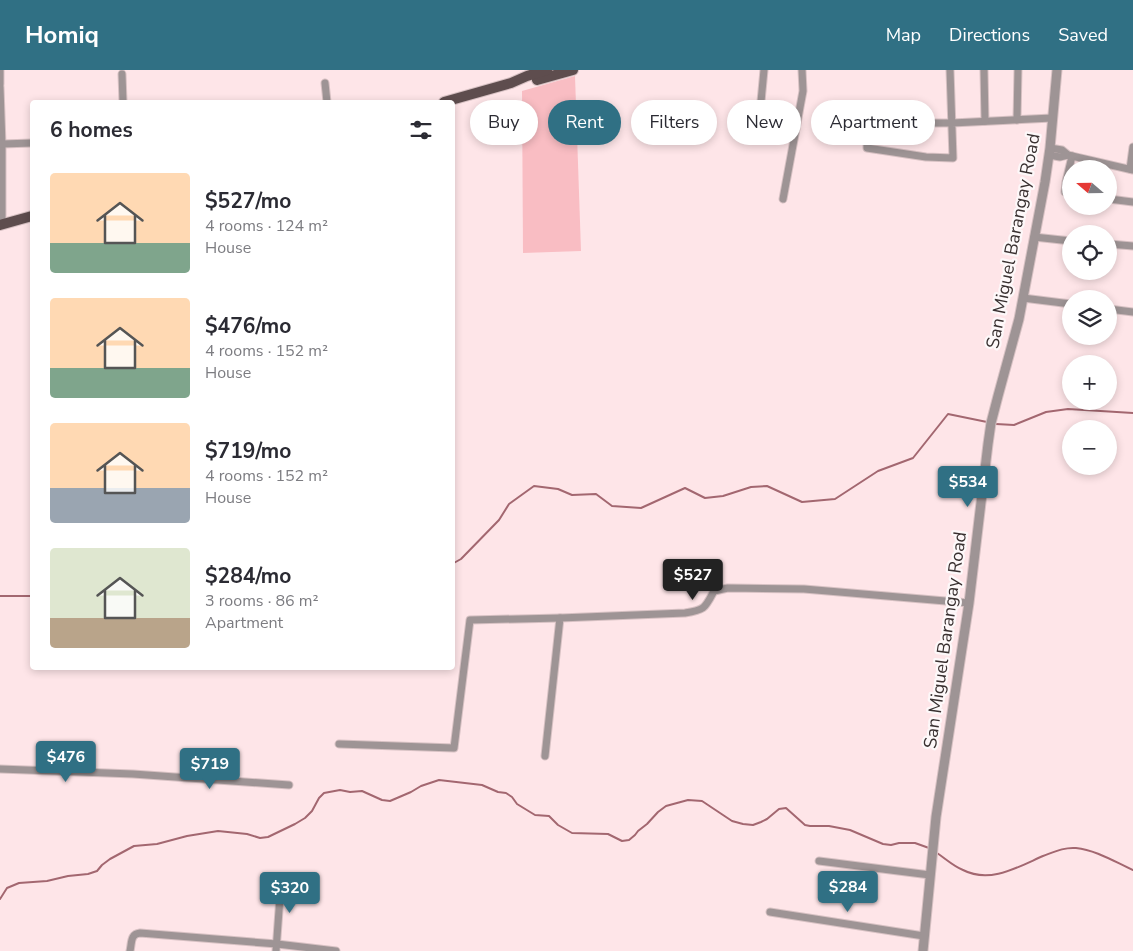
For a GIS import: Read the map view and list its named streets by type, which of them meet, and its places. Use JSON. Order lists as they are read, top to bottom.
{
  "streets": {
    "street": ["San Miguel Barangay Road"]
  },
  "north": "left",
  "page": {
    "header": "Homiq",
    "nav": ["Map", "Directions", "Saved"],
    "chip": [
      "Buy",
      "Rent",
      "Filters",
      "New",
      "Apartment"
    ],
    "heading": "6 homes",
    "map_buttons": ["+", "−"],
    "list": [
      {
        "name": "$527/mo",
        "note": "4 rooms · 124 m² · House"
      },
      {
        "name": "$476/mo",
        "note": "4 rooms · 152 m² · House"
      },
      {
        "name": "$719/mo",
        "note": "4 rooms · 152 m² · House"
      },
      {
        "name": "$284/mo",
        "note": "3 rooms · 86 m² · Apartment"
      }
    ],
    "price": [
      "$534",
      "$527",
      "$476",
      "$719",
      "$284",
      "$320"
    ]
  }
}
